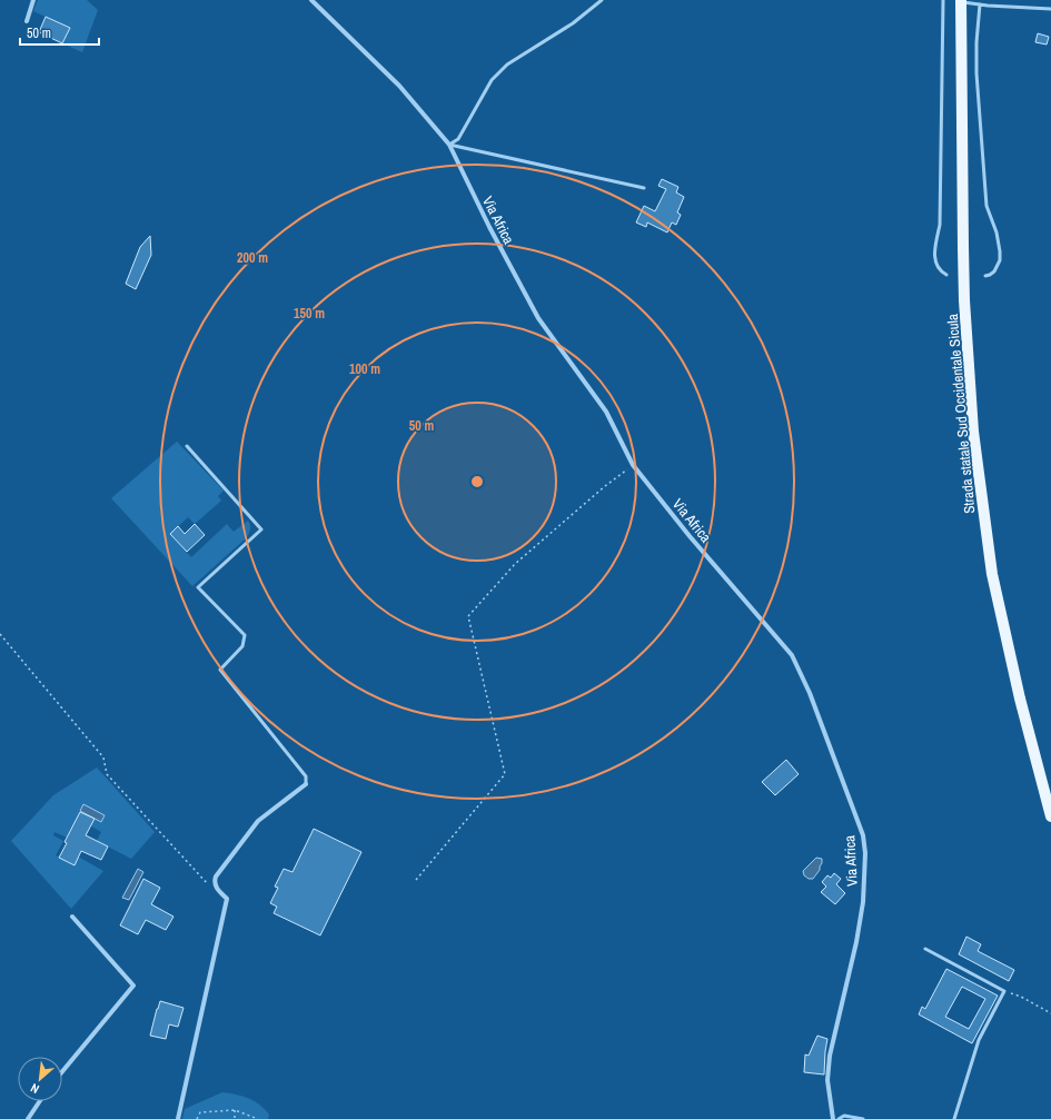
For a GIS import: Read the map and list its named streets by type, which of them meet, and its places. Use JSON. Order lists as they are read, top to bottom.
{
  "streets": {
    "main road": ["Strada statale Sud Occidentale Sicula"],
    "street": ["Via Africa"]
  },
  "scale_bar": "50 m",
  "north": "bottom left",
  "rings": [
    "200 m",
    "150 m",
    "100 m",
    "50 m"
  ]
}
